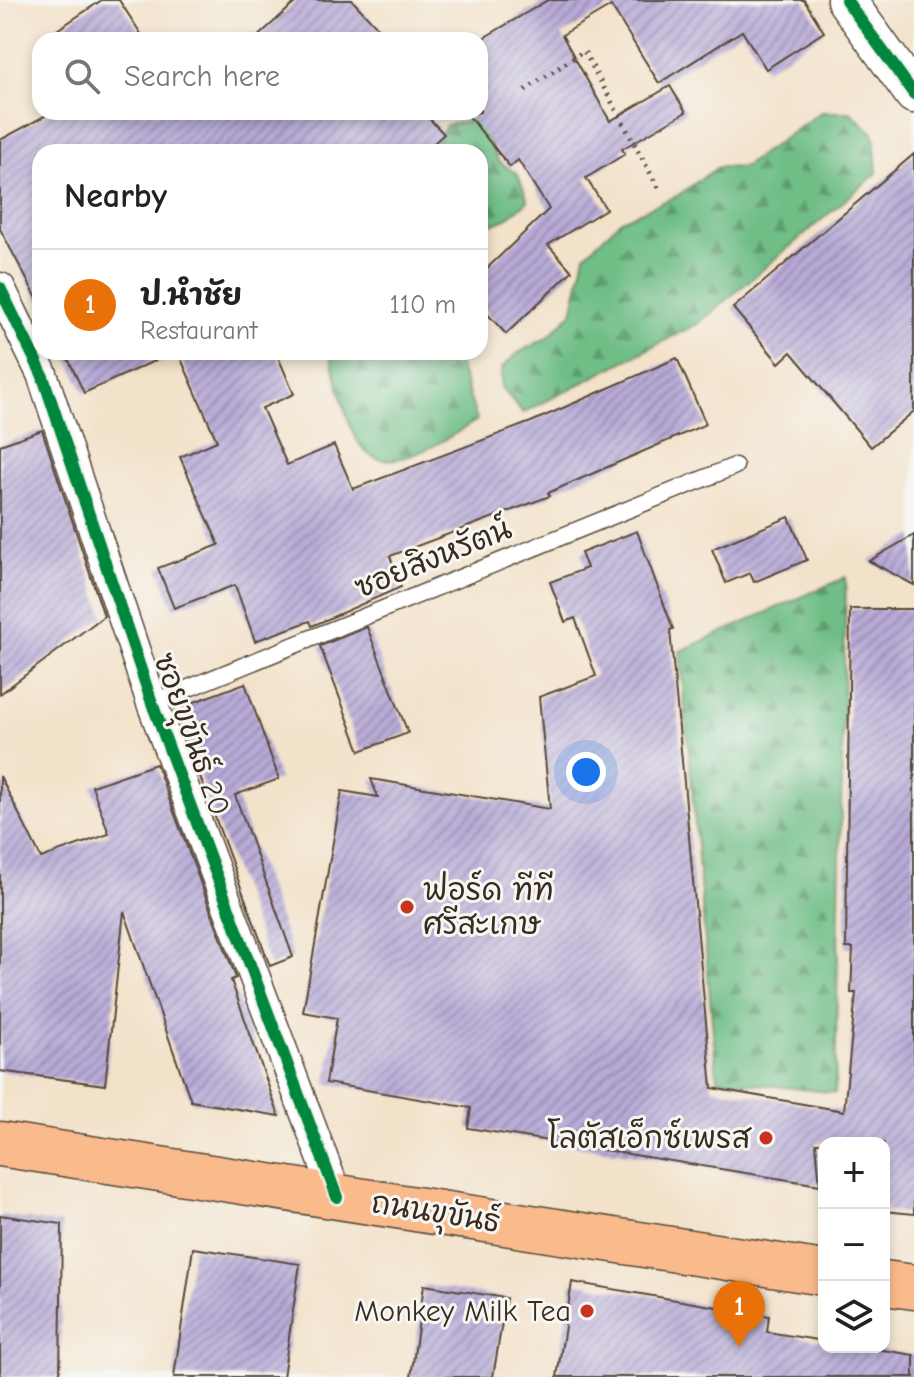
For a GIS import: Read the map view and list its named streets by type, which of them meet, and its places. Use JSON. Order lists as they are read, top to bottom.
{
  "streets": {
    "main road": ["ถนนขุขันธ์"],
    "street": ["ซอยขุขันธ์ 20"],
    "lane": ["ซอยสิงหรัตน์"]
  },
  "crossings": [
    ["ซอยสิงหรัตน์", "ซอยขุขันธ์ 20"],
    ["ซอยขุขันธ์ 20", "ถนนขุขันธ์"]
  ],
  "places": ["ฟอร์ด ทีที ศรีสะเกษ", "โลตัสเอ็กซ์เพรส", "Monkey Milk Tea"],
  "page": {
    "search": "Search here",
    "heading": "Nearby",
    "list": [
      {
        "mark": "1",
        "name": "ป.นำชัย",
        "note": "Restaurant",
        "value": "110 m"
      }
    ],
    "map_buttons": ["+", "−"],
    "pins": "1"
  }
}
